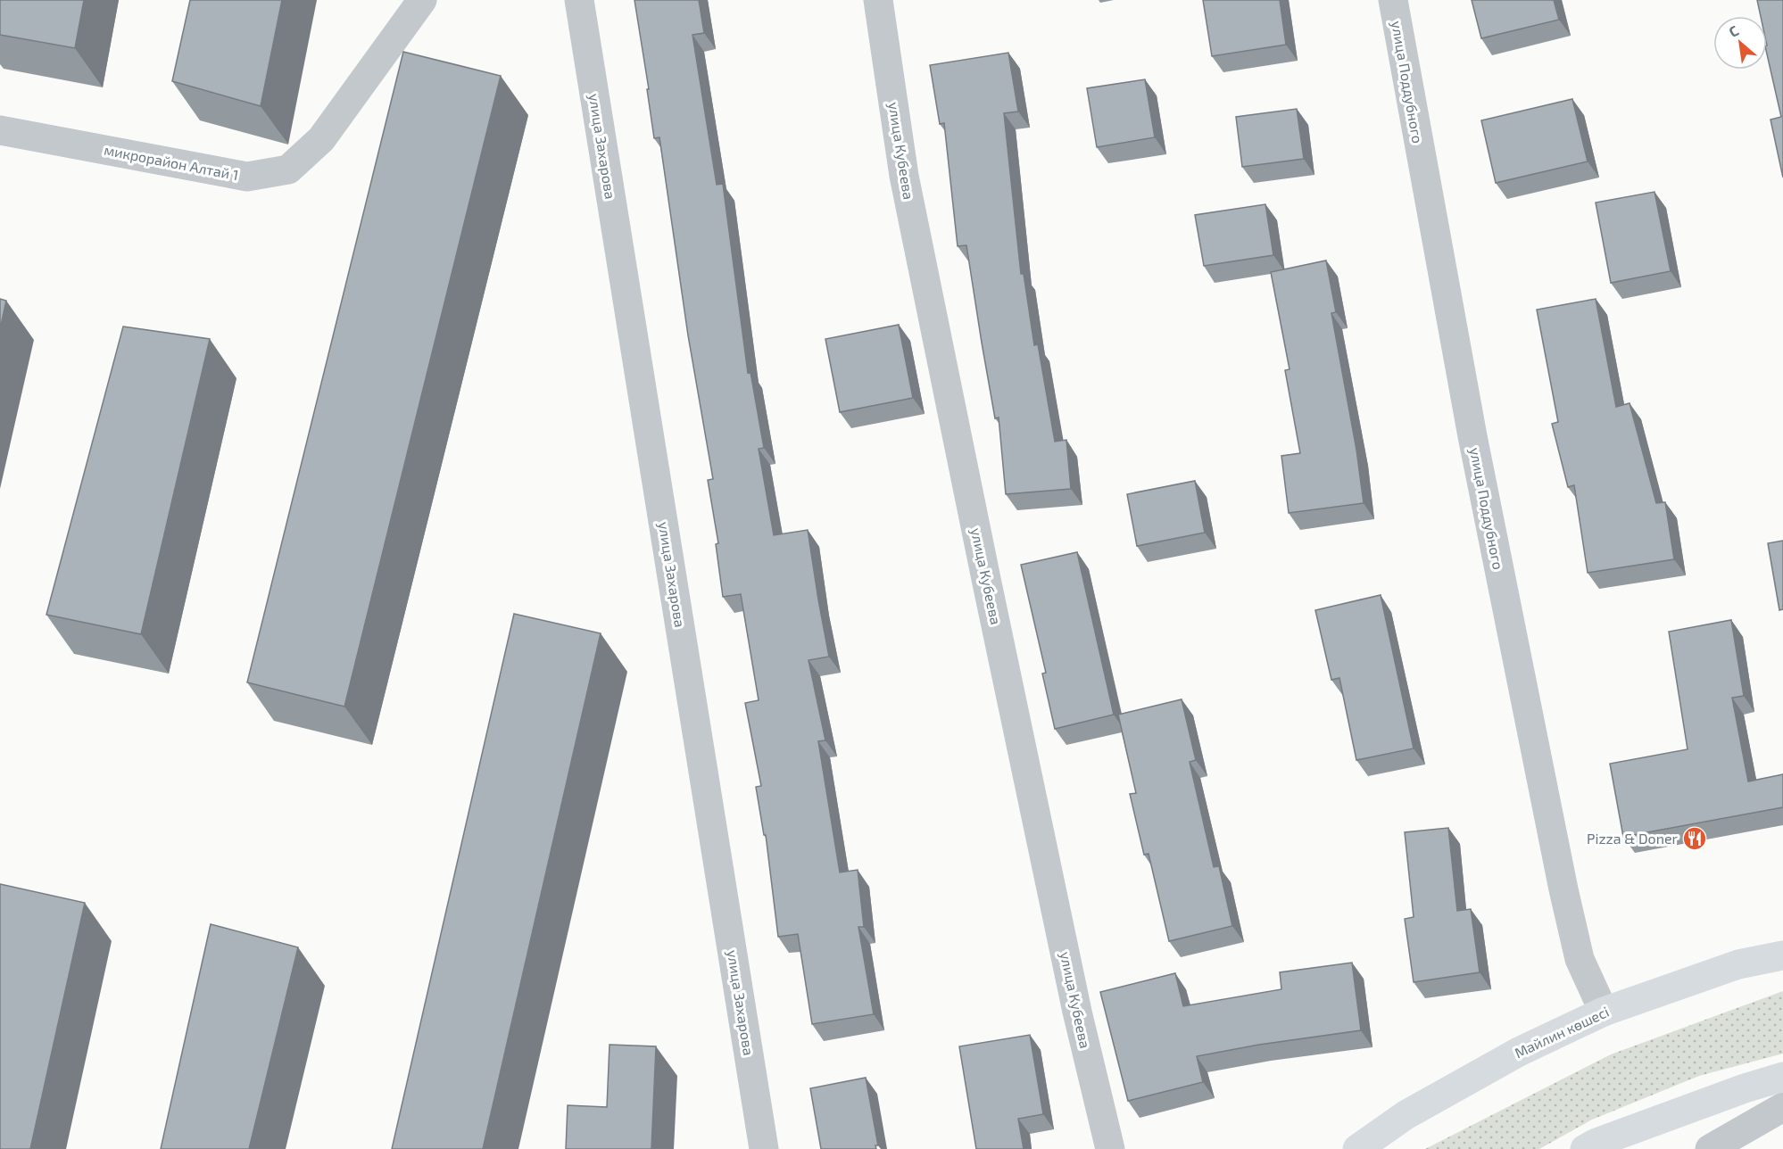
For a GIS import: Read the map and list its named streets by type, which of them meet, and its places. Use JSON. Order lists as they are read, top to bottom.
{
  "streets": {
    "main road": ["Майлин көшесі"],
    "street": [
      "улица Поддубного",
      "улица Захарова",
      "улица Кубеева",
      "микрорайон Алтай 1"
    ]
  },
  "crossings": [
    ["улица Поддубного", "Майлин көшесі"]
  ],
  "places": {
    "restaurant": ["Pizza & Doner"]
  },
  "north": "top left"
}
